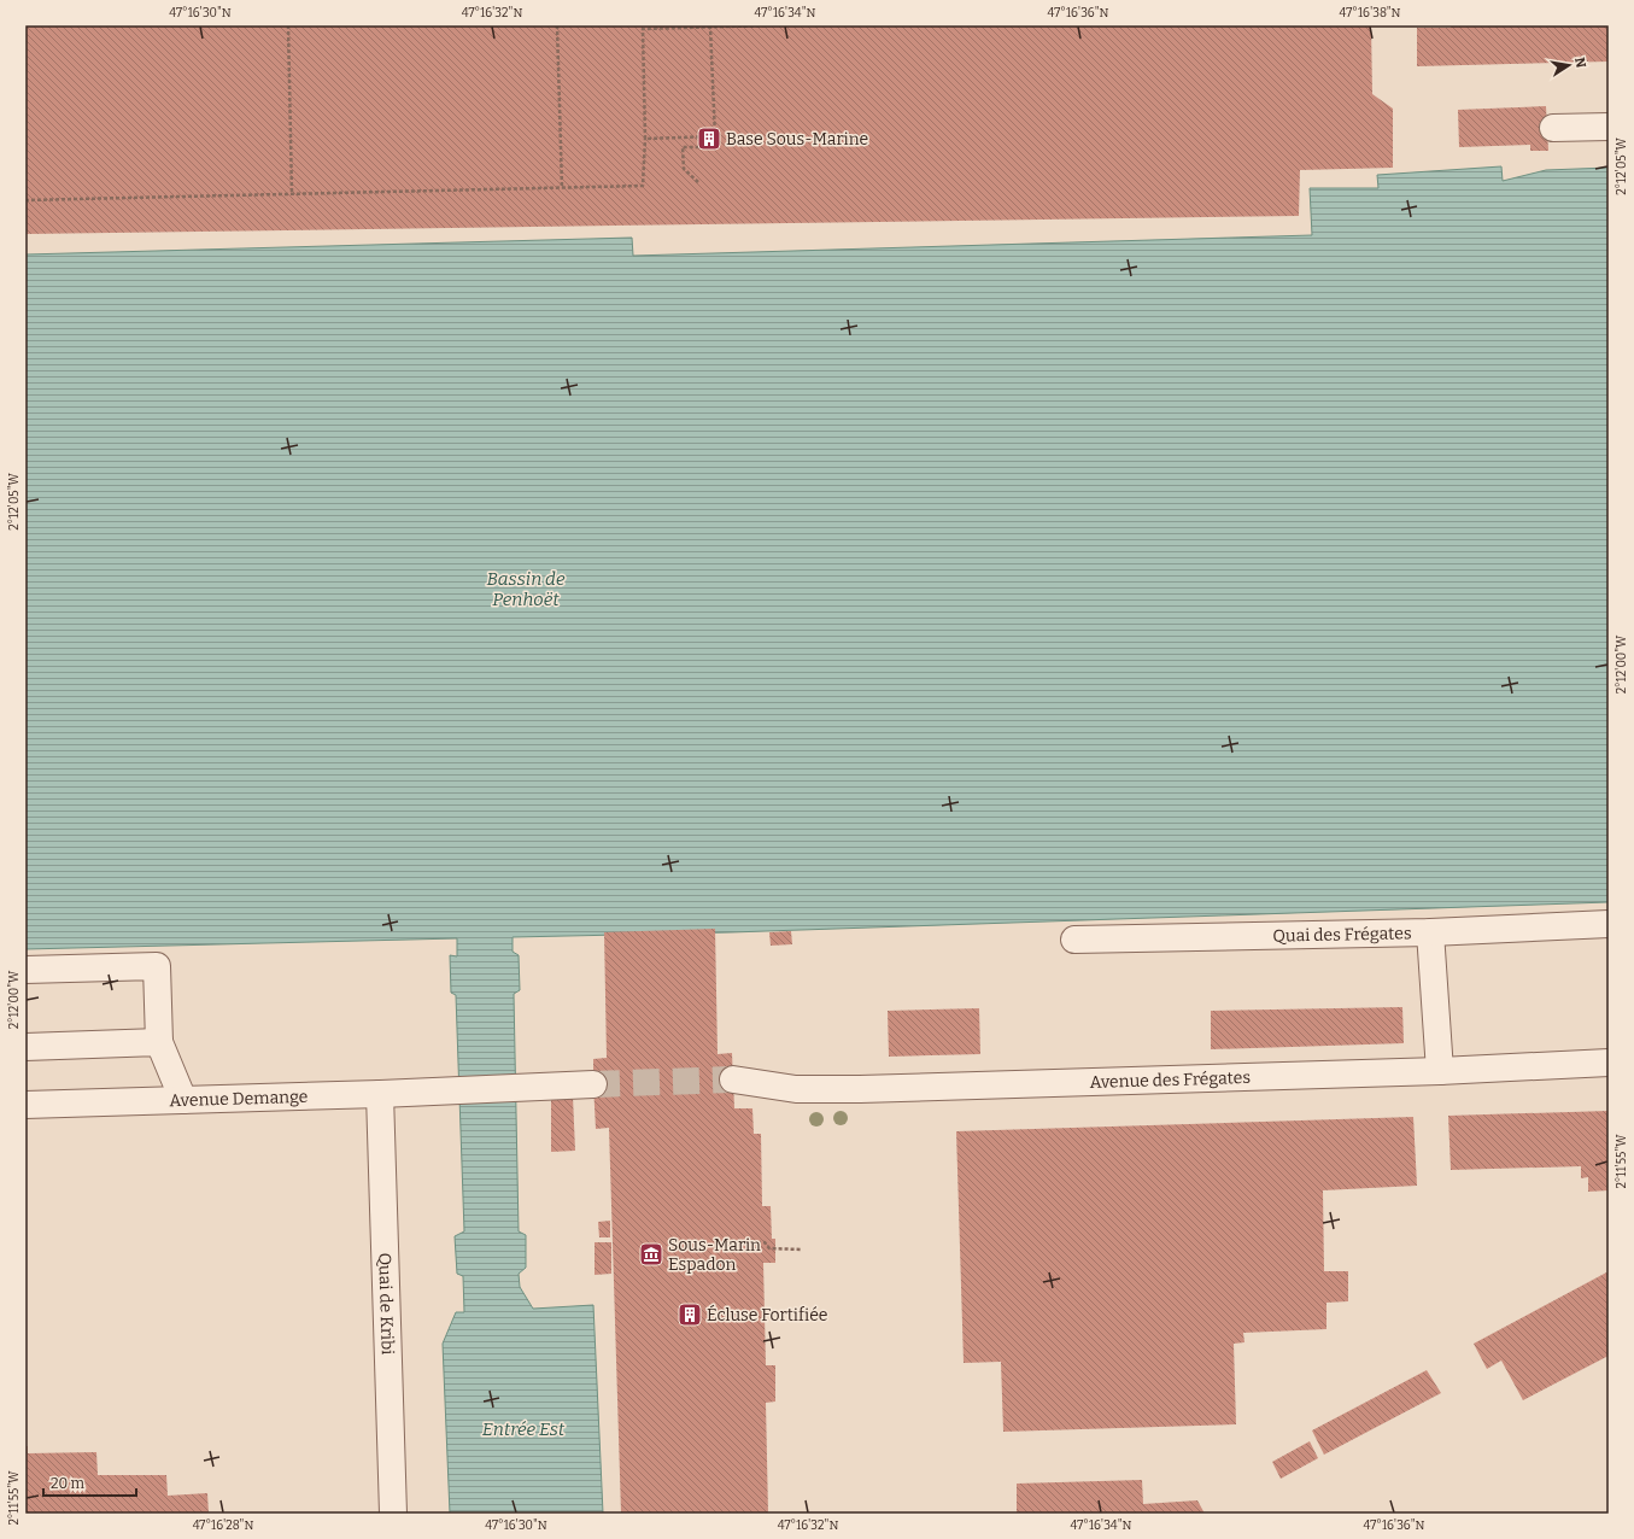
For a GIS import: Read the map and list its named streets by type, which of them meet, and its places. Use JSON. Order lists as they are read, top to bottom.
{
  "streets": {
    "street": [
      "Quai des Frégates",
      "Avenue des Frégates",
      "Avenue Demange",
      "Quai de Kribi"
    ]
  },
  "crossings": [
    ["Avenue Demange", "Quai de Kribi"]
  ],
  "water": ["Bassin de Penhoët", "Entrée Est"],
  "places": {
    "building": ["Base Sous-Marine", "Écluse Fortifiée"],
    "museum": ["Sous-Marin Espadon"]
  },
  "scale_bar": "20 m",
  "north": "right",
  "coordinates": [
    "47°16'30\"N",
    "47°16'32\"N",
    "47°16'34\"N",
    "47°16'36\"N",
    "47°16'38\"N",
    "2°12'05\"W",
    "2°12'00\"W",
    "2°11'55\"W",
    "47°16'28\"N"
  ]
}
